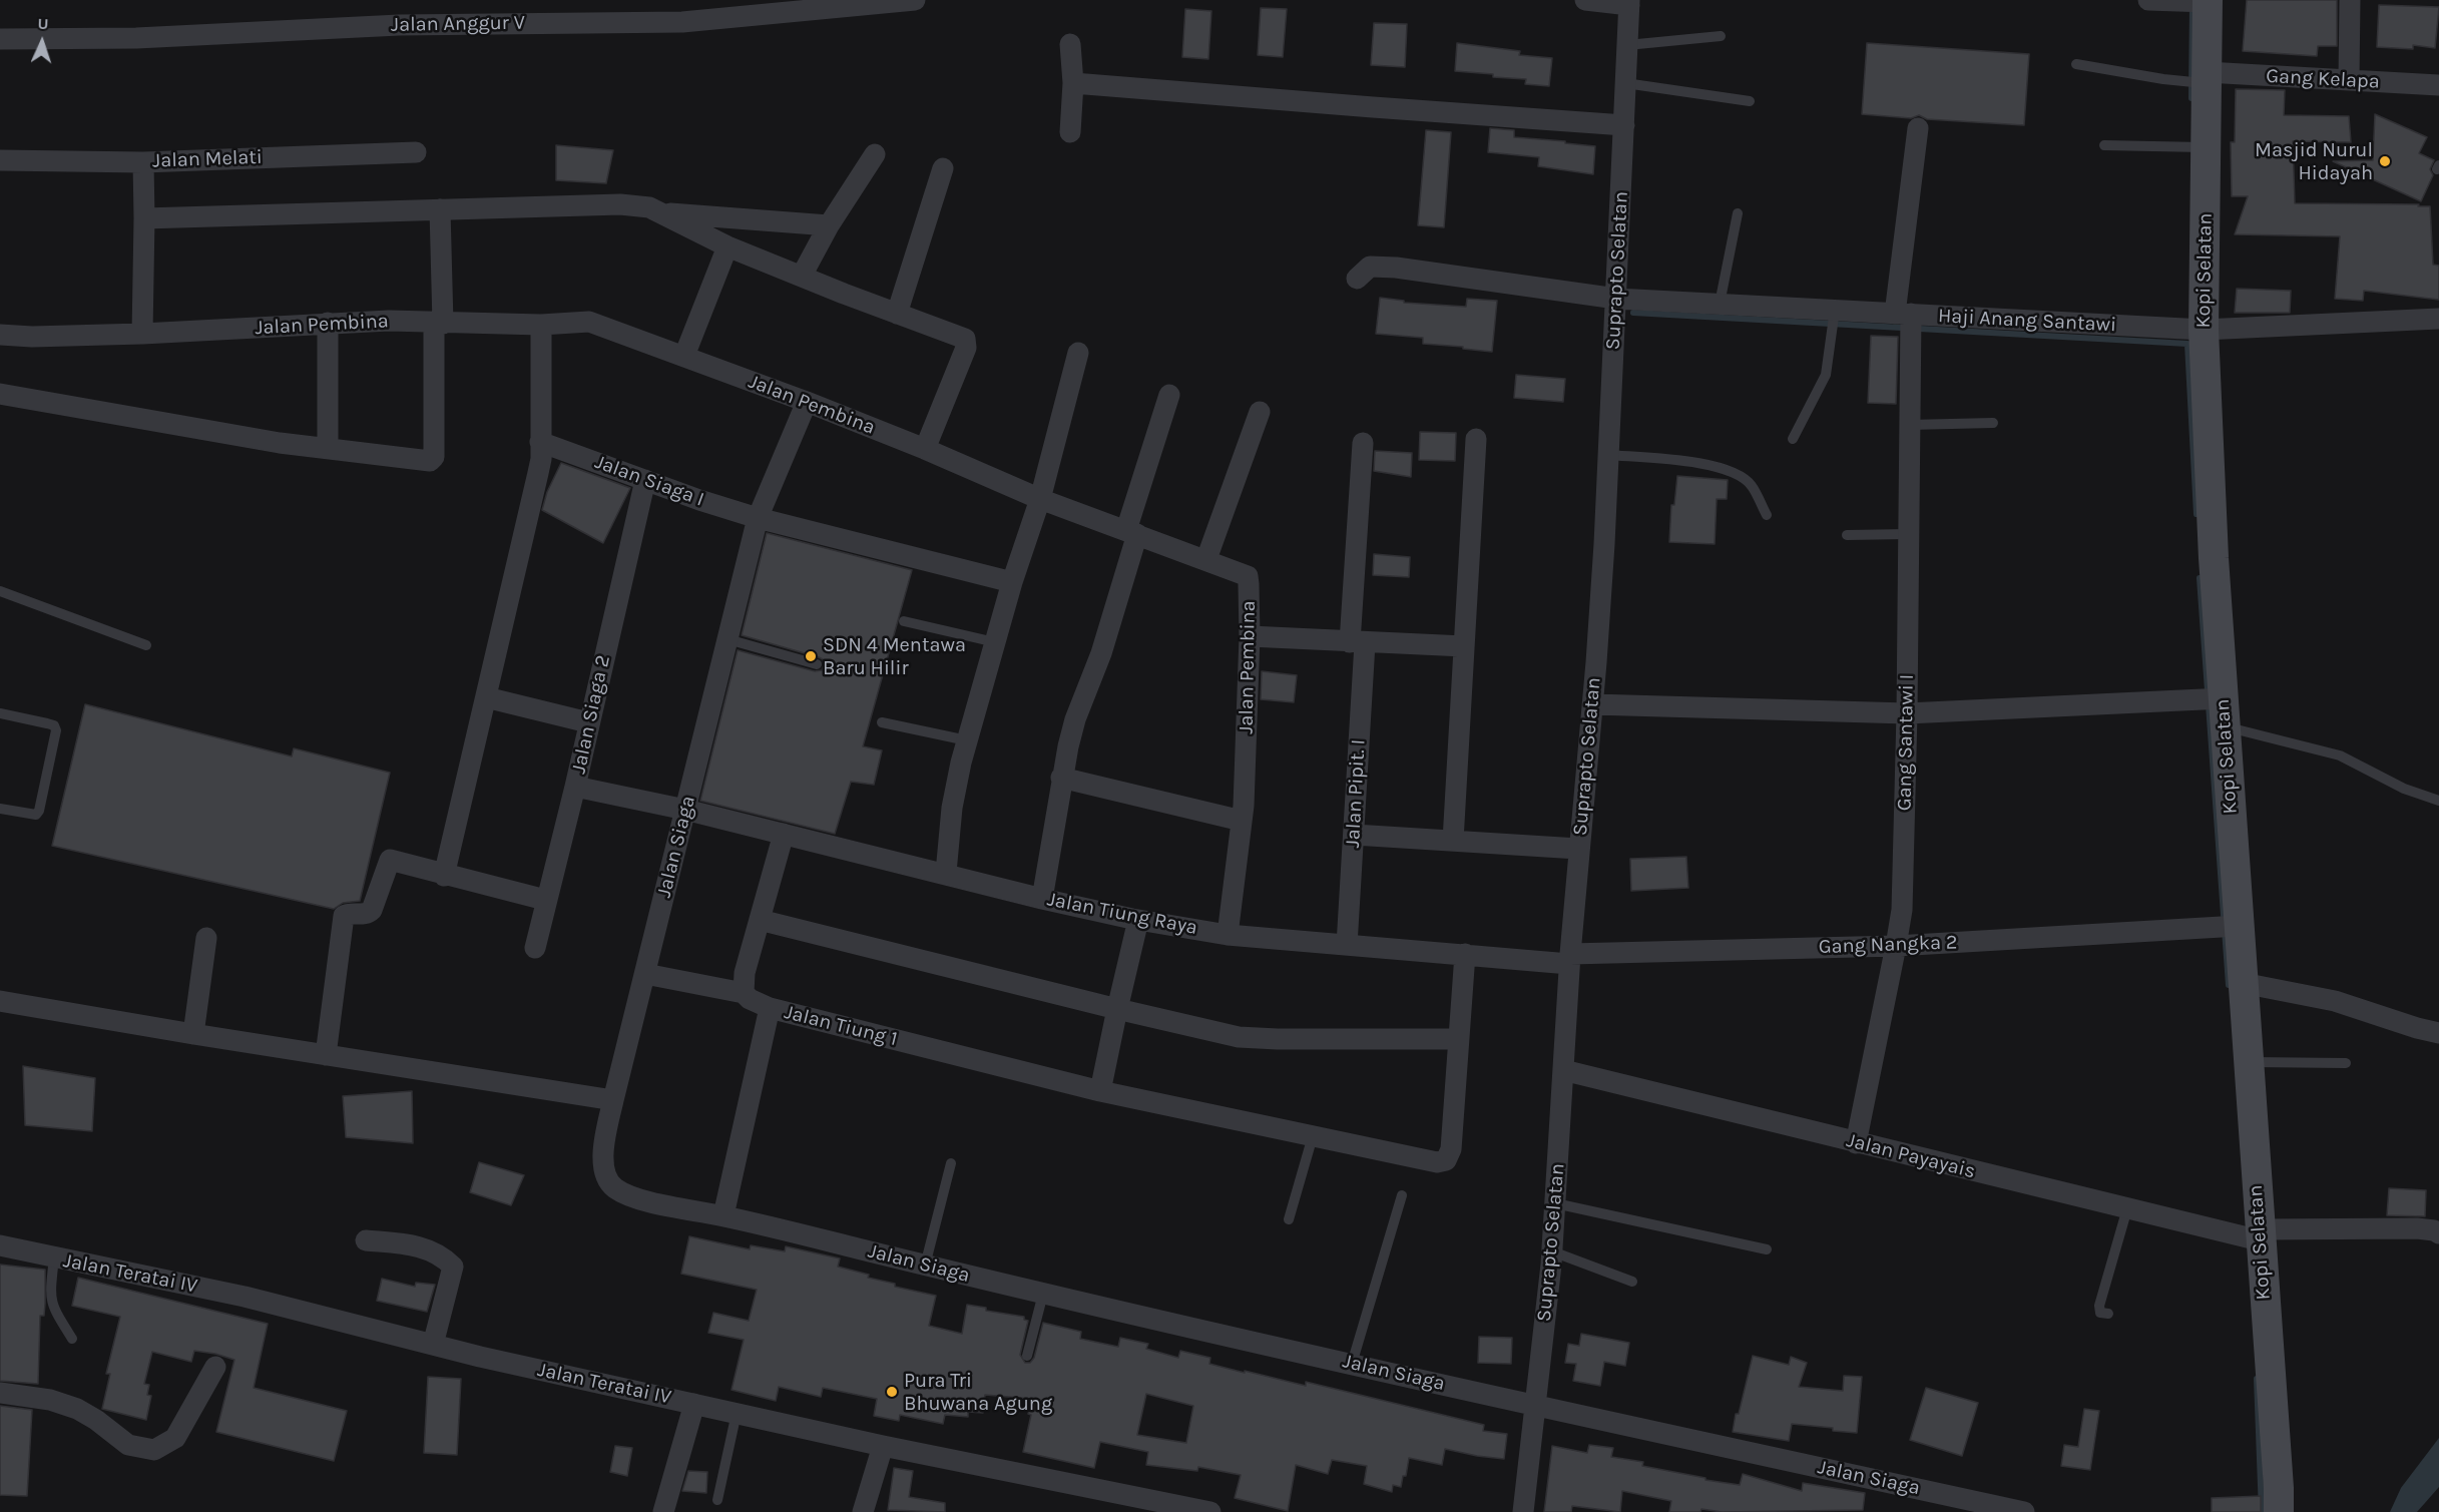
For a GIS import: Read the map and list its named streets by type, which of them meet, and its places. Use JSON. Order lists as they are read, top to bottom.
{
  "streets": {
    "street": [
      "Jalan Anggur V",
      "Gang Kelapa",
      "Jalan Melati",
      "Suprapto Selatan",
      "Kopi Selatan",
      "Haji Anang Santawi",
      "Jalan Pembina",
      "Jalan Siaga I",
      "Jalan Siaga 2",
      "Gang Santawi I",
      "Jalan Pipit. I",
      "Jalan Siaga",
      "Jalan Tiung Raya",
      "Gang Nangka 2",
      "Jalan Tiung 1",
      "Jalan Payayais",
      "Jalan Teratai IV"
    ]
  },
  "crossings": [
    ["Gang Kelapa", "Kopi Selatan"],
    ["Suprapto Selatan", "Haji Anang Santawi"],
    ["Suprapto Selatan", "Jalan Siaga"],
    ["Suprapto Selatan", "Jalan Tiung Raya"],
    ["Suprapto Selatan", "Gang Nangka 2"],
    ["Suprapto Selatan", "Jalan Payayais"],
    ["Kopi Selatan", "Haji Anang Santawi"],
    ["Kopi Selatan", "Gang Nangka 2"],
    ["Kopi Selatan", "Jalan Payayais"],
    ["Haji Anang Santawi", "Gang Santawi I"],
    ["Jalan Pembina", "Jalan Siaga"],
    ["Jalan Pembina", "Jalan Tiung Raya"],
    ["Jalan Siaga I", "Jalan Siaga 2"],
    ["Jalan Siaga I", "Jalan Siaga"],
    ["Jalan Siaga 2", "Jalan Tiung Raya"],
    ["Gang Santawi I", "Gang Nangka 2"],
    ["Gang Santawi I", "Jalan Payayais"],
    ["Jalan Pipit. I", "Jalan Tiung Raya"],
    ["Jalan Siaga", "Jalan Tiung Raya"],
    ["Jalan Siaga", "Jalan Tiung 1"],
    ["Jalan Tiung Raya", "Gang Nangka 2"]
  ],
  "places": ["Masjid Nurul Hidayah", "SDN 4 Mentawa Baru Hilir", "Pura Tri Bhuwana Agung"],
  "north": "top"
}
